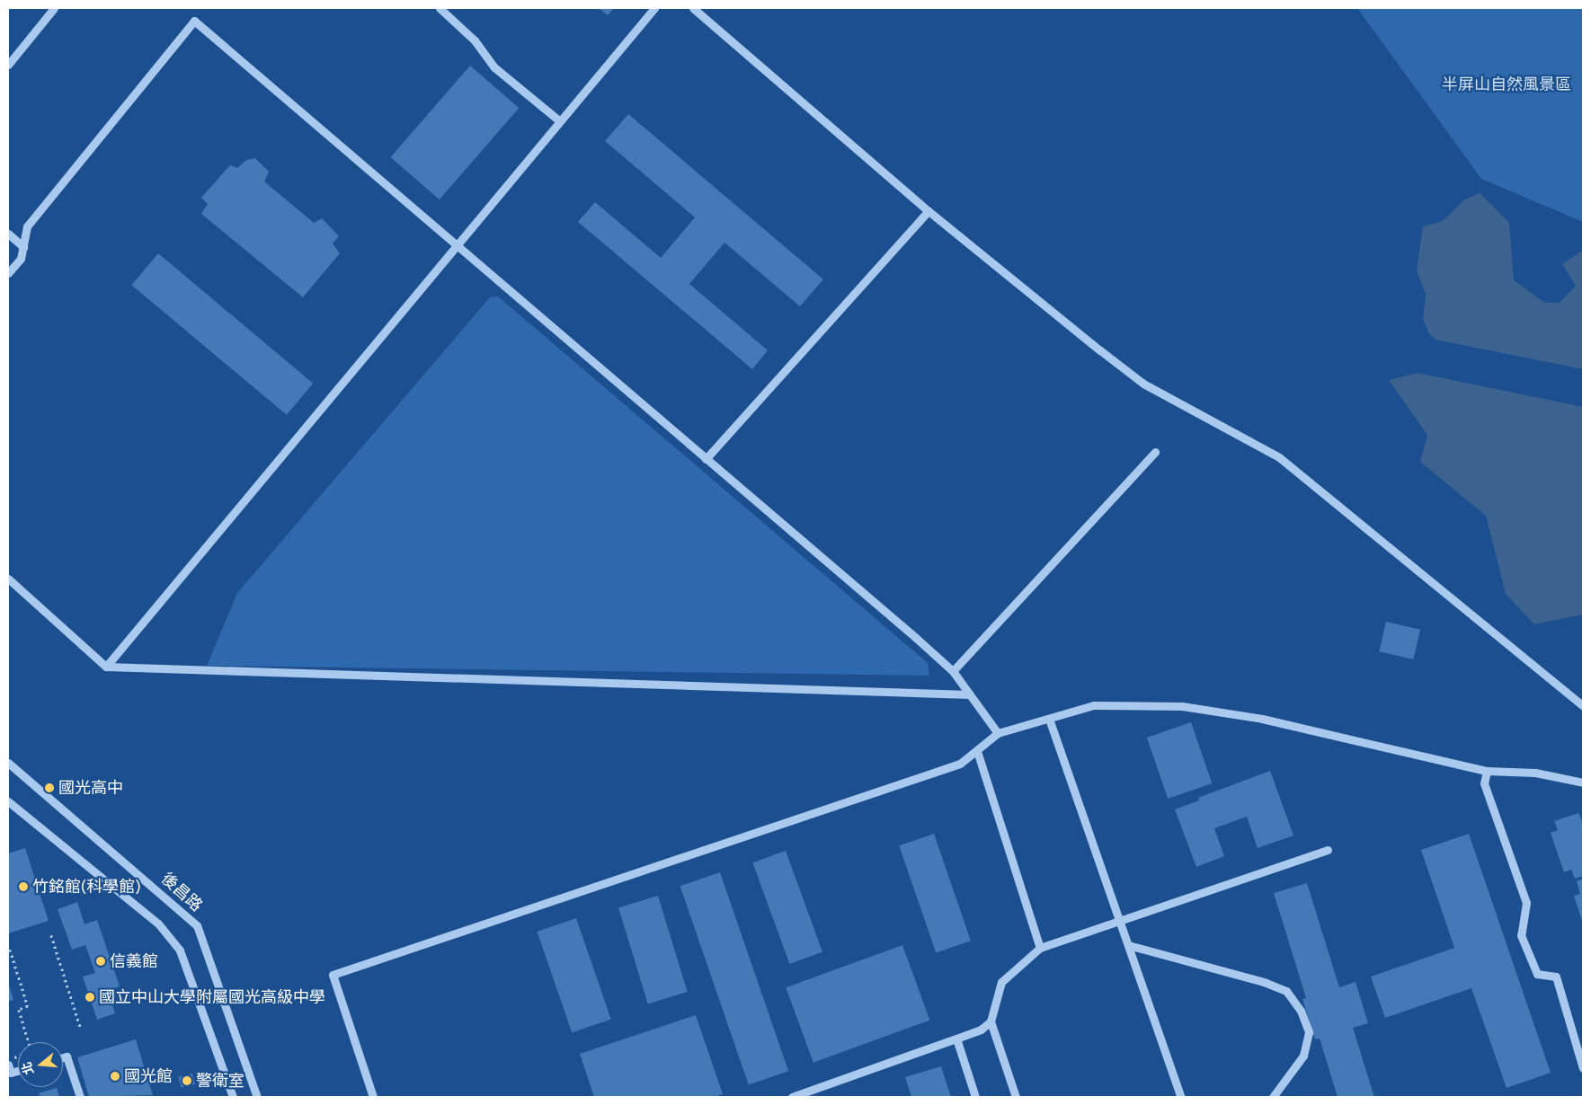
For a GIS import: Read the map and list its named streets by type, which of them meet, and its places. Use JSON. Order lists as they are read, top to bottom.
{
  "streets": {
    "street": ["後昌路"]
  },
  "parks": ["半屏山自然風景區"],
  "places": [
    "國光高中",
    "竹銘館(科學館)",
    "信義館",
    "國立中山大學附屬國光高級中學",
    "國光館",
    "警衛室"
  ],
  "north": "left"
}
